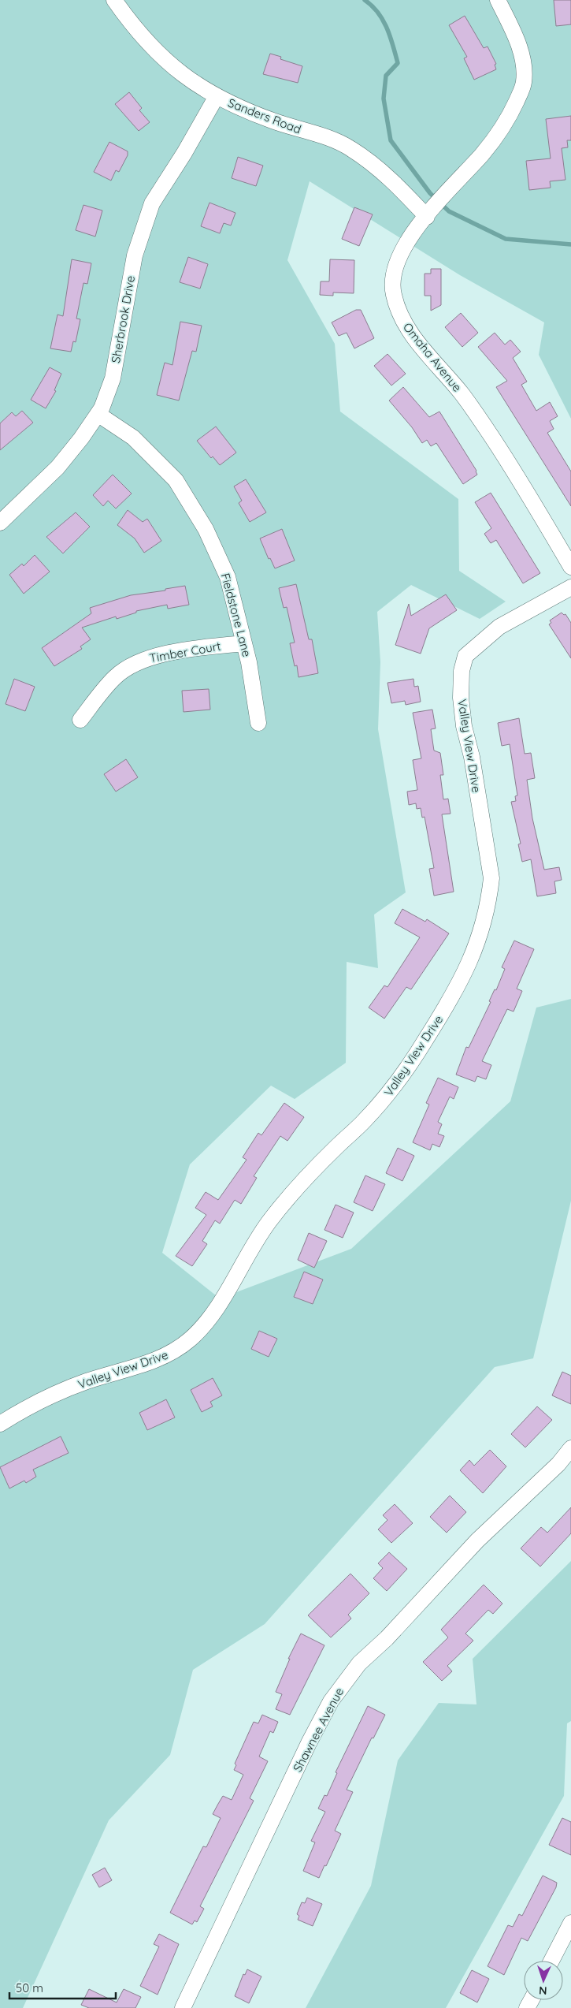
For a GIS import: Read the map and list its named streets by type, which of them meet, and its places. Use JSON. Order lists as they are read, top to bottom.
{
  "streets": {
    "street": [
      "Sanders Road",
      "Sherbrook Drive",
      "Omaha Avenue",
      "Fieldstone Lane",
      "Timber Court",
      "Valley View Drive",
      "Shawnee Avenue"
    ]
  },
  "crossings": [
    ["Sanders Road", "Sherbrook Drive"],
    ["Sanders Road", "Omaha Avenue"],
    ["Sherbrook Drive", "Fieldstone Lane"],
    ["Fieldstone Lane", "Timber Court"]
  ],
  "scale_bar": "50 m",
  "north": "bottom"
}
